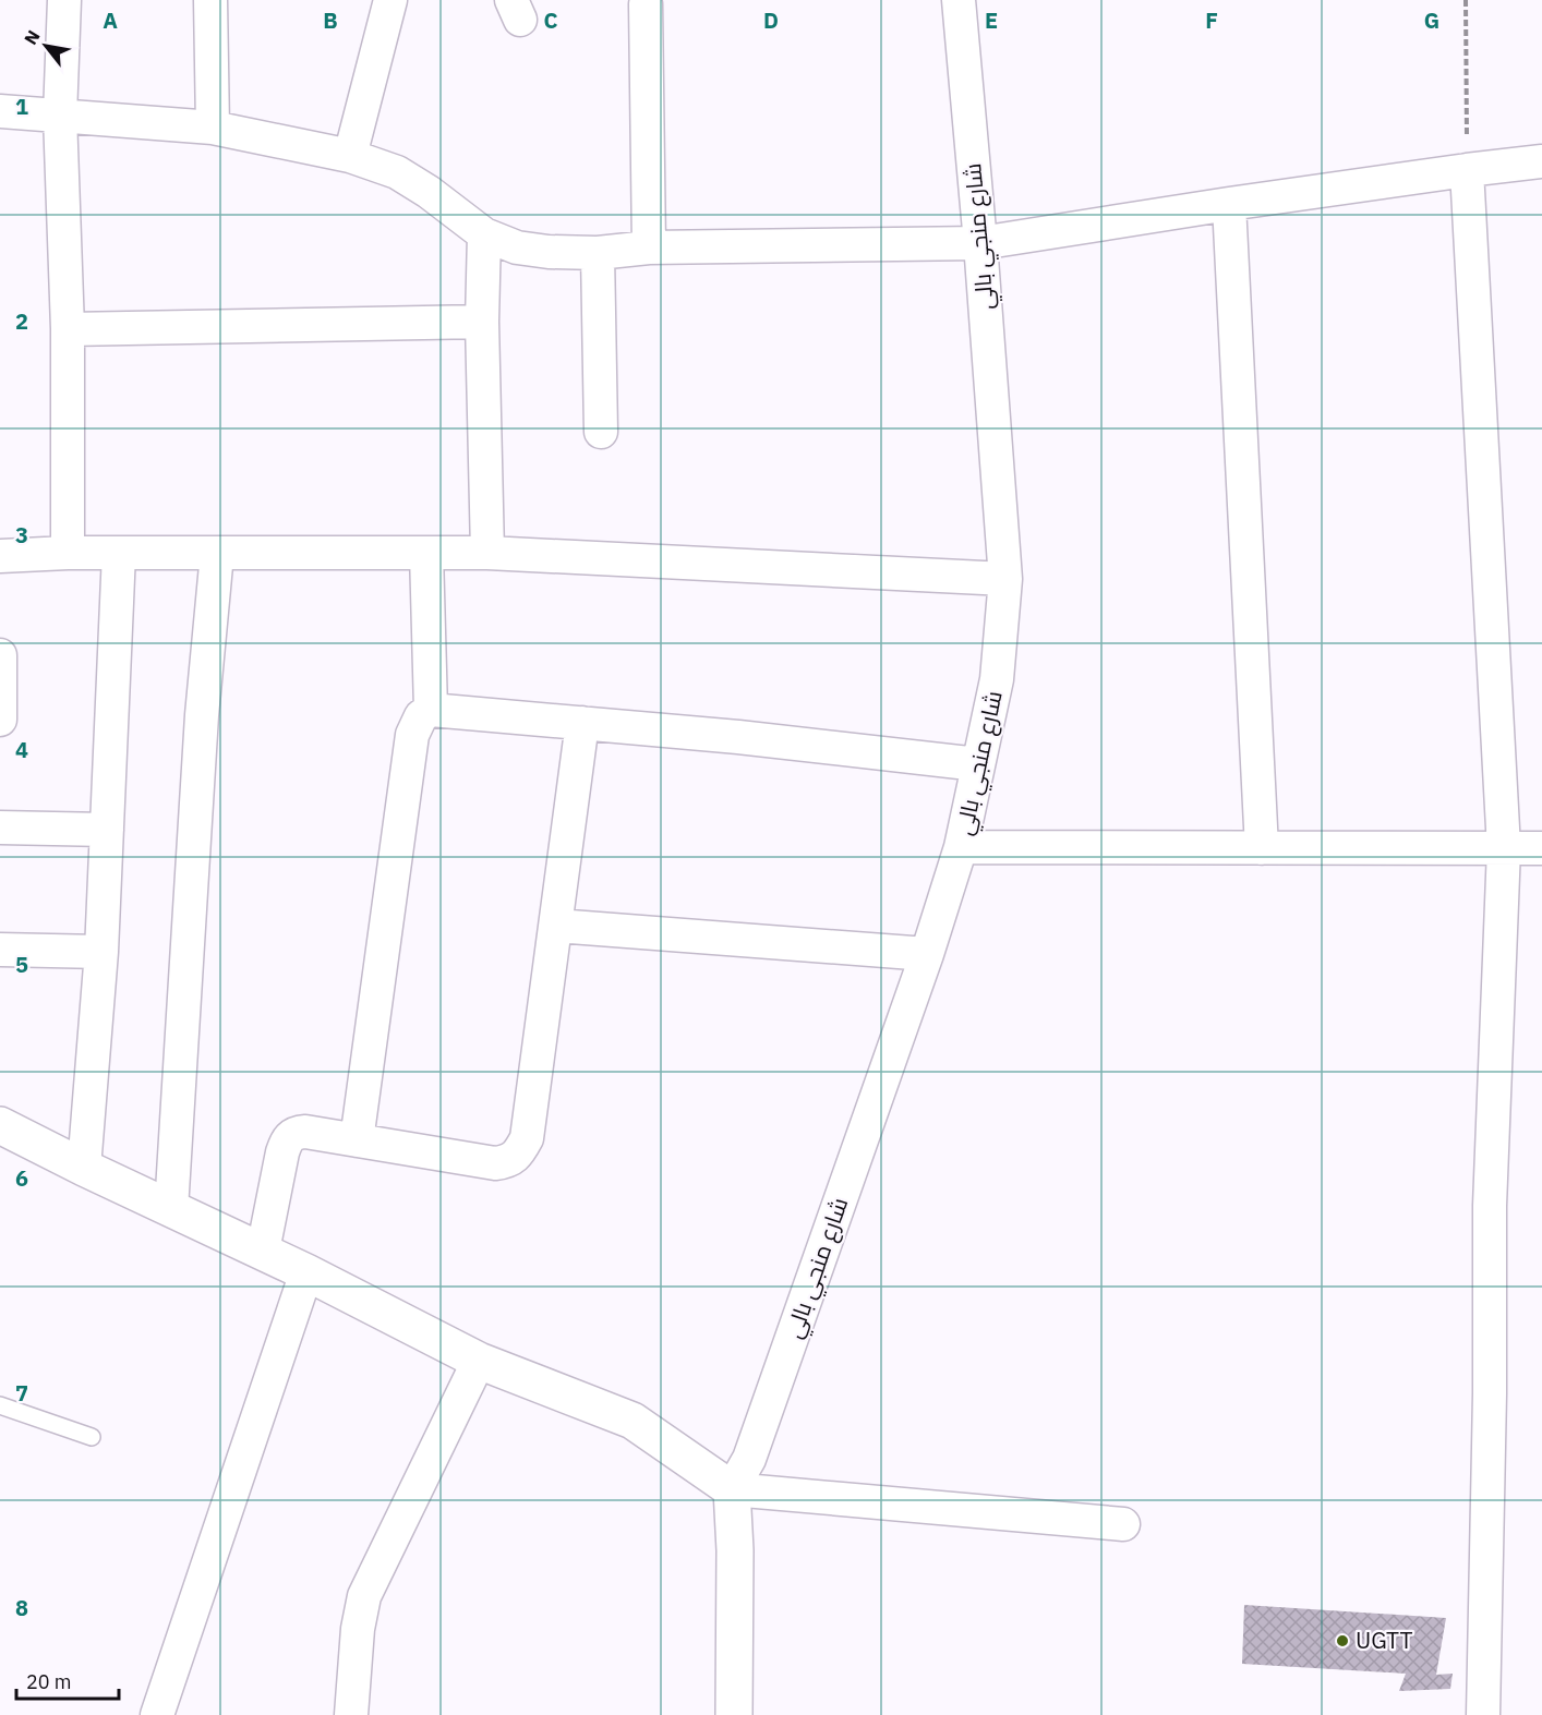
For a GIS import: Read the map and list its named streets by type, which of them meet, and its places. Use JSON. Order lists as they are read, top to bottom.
{
  "streets": {
    "street": ["شارع منجي بالي"]
  },
  "places": ["UGTT"],
  "scale_bar": "20 m",
  "north": "top left",
  "grid": {
    "columns": [
      "A",
      "B",
      "C",
      "D",
      "E",
      "F",
      "G"
    ],
    "rows": [
      "1",
      "2",
      "3",
      "4",
      "5",
      "6",
      "7",
      "8"
    ]
  }
}
